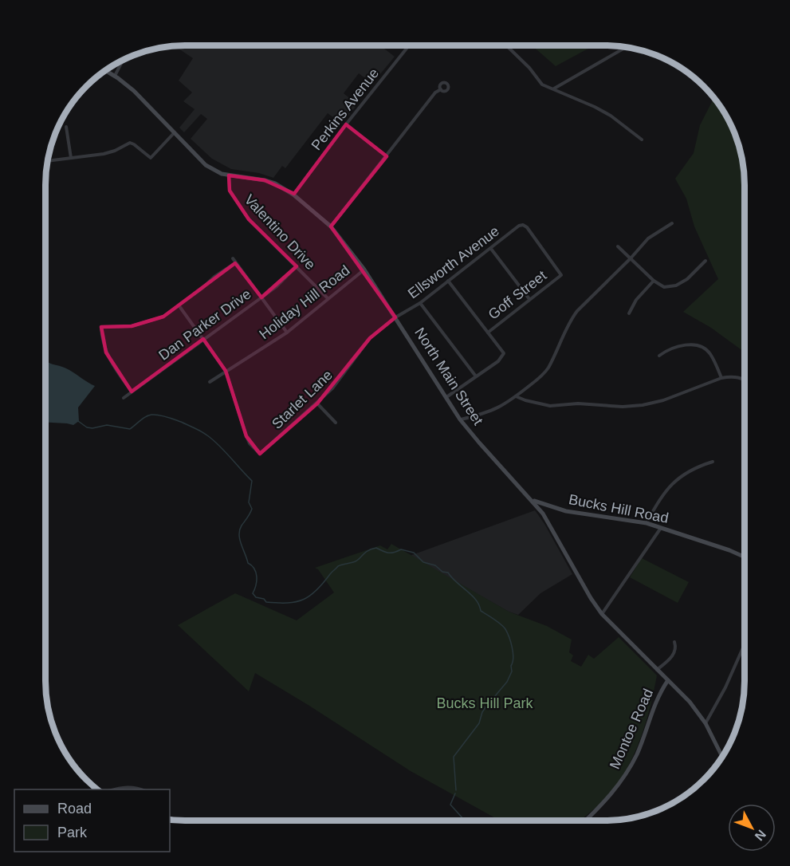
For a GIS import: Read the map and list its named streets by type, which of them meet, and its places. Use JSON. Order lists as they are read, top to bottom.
{
  "streets": {
    "main road": ["North Main Street", "Bucks Hill Road", "Montoe Road"],
    "street": [
      "Perkins Avenue",
      "Valentino Drive",
      "Ellsworth Avenue",
      "Goff Street",
      "Holiday Hill Road",
      "Dan Parker Drive",
      "Starlet Lane"
    ]
  },
  "crossings": [
    ["Perkins Avenue", "North Main Street"],
    ["Valentino Drive", "Holiday Hill Road"],
    ["Valentino Drive", "Dan Parker Drive"],
    ["Valentino Drive", "North Main Street"],
    ["Ellsworth Avenue", "Goff Street"],
    ["Ellsworth Avenue", "North Main Street"],
    ["Ellsworth Avenue", "Starlet Lane"],
    ["Holiday Hill Road", "North Main Street"],
    ["Holiday Hill Road", "Starlet Lane"],
    ["North Main Street", "Starlet Lane"],
    ["North Main Street", "Bucks Hill Road"],
    ["North Main Street", "Montoe Road"]
  ],
  "parks": ["Bucks Hill Park"],
  "legend": ["Road", "Park"],
  "north": "bottom right"
}
